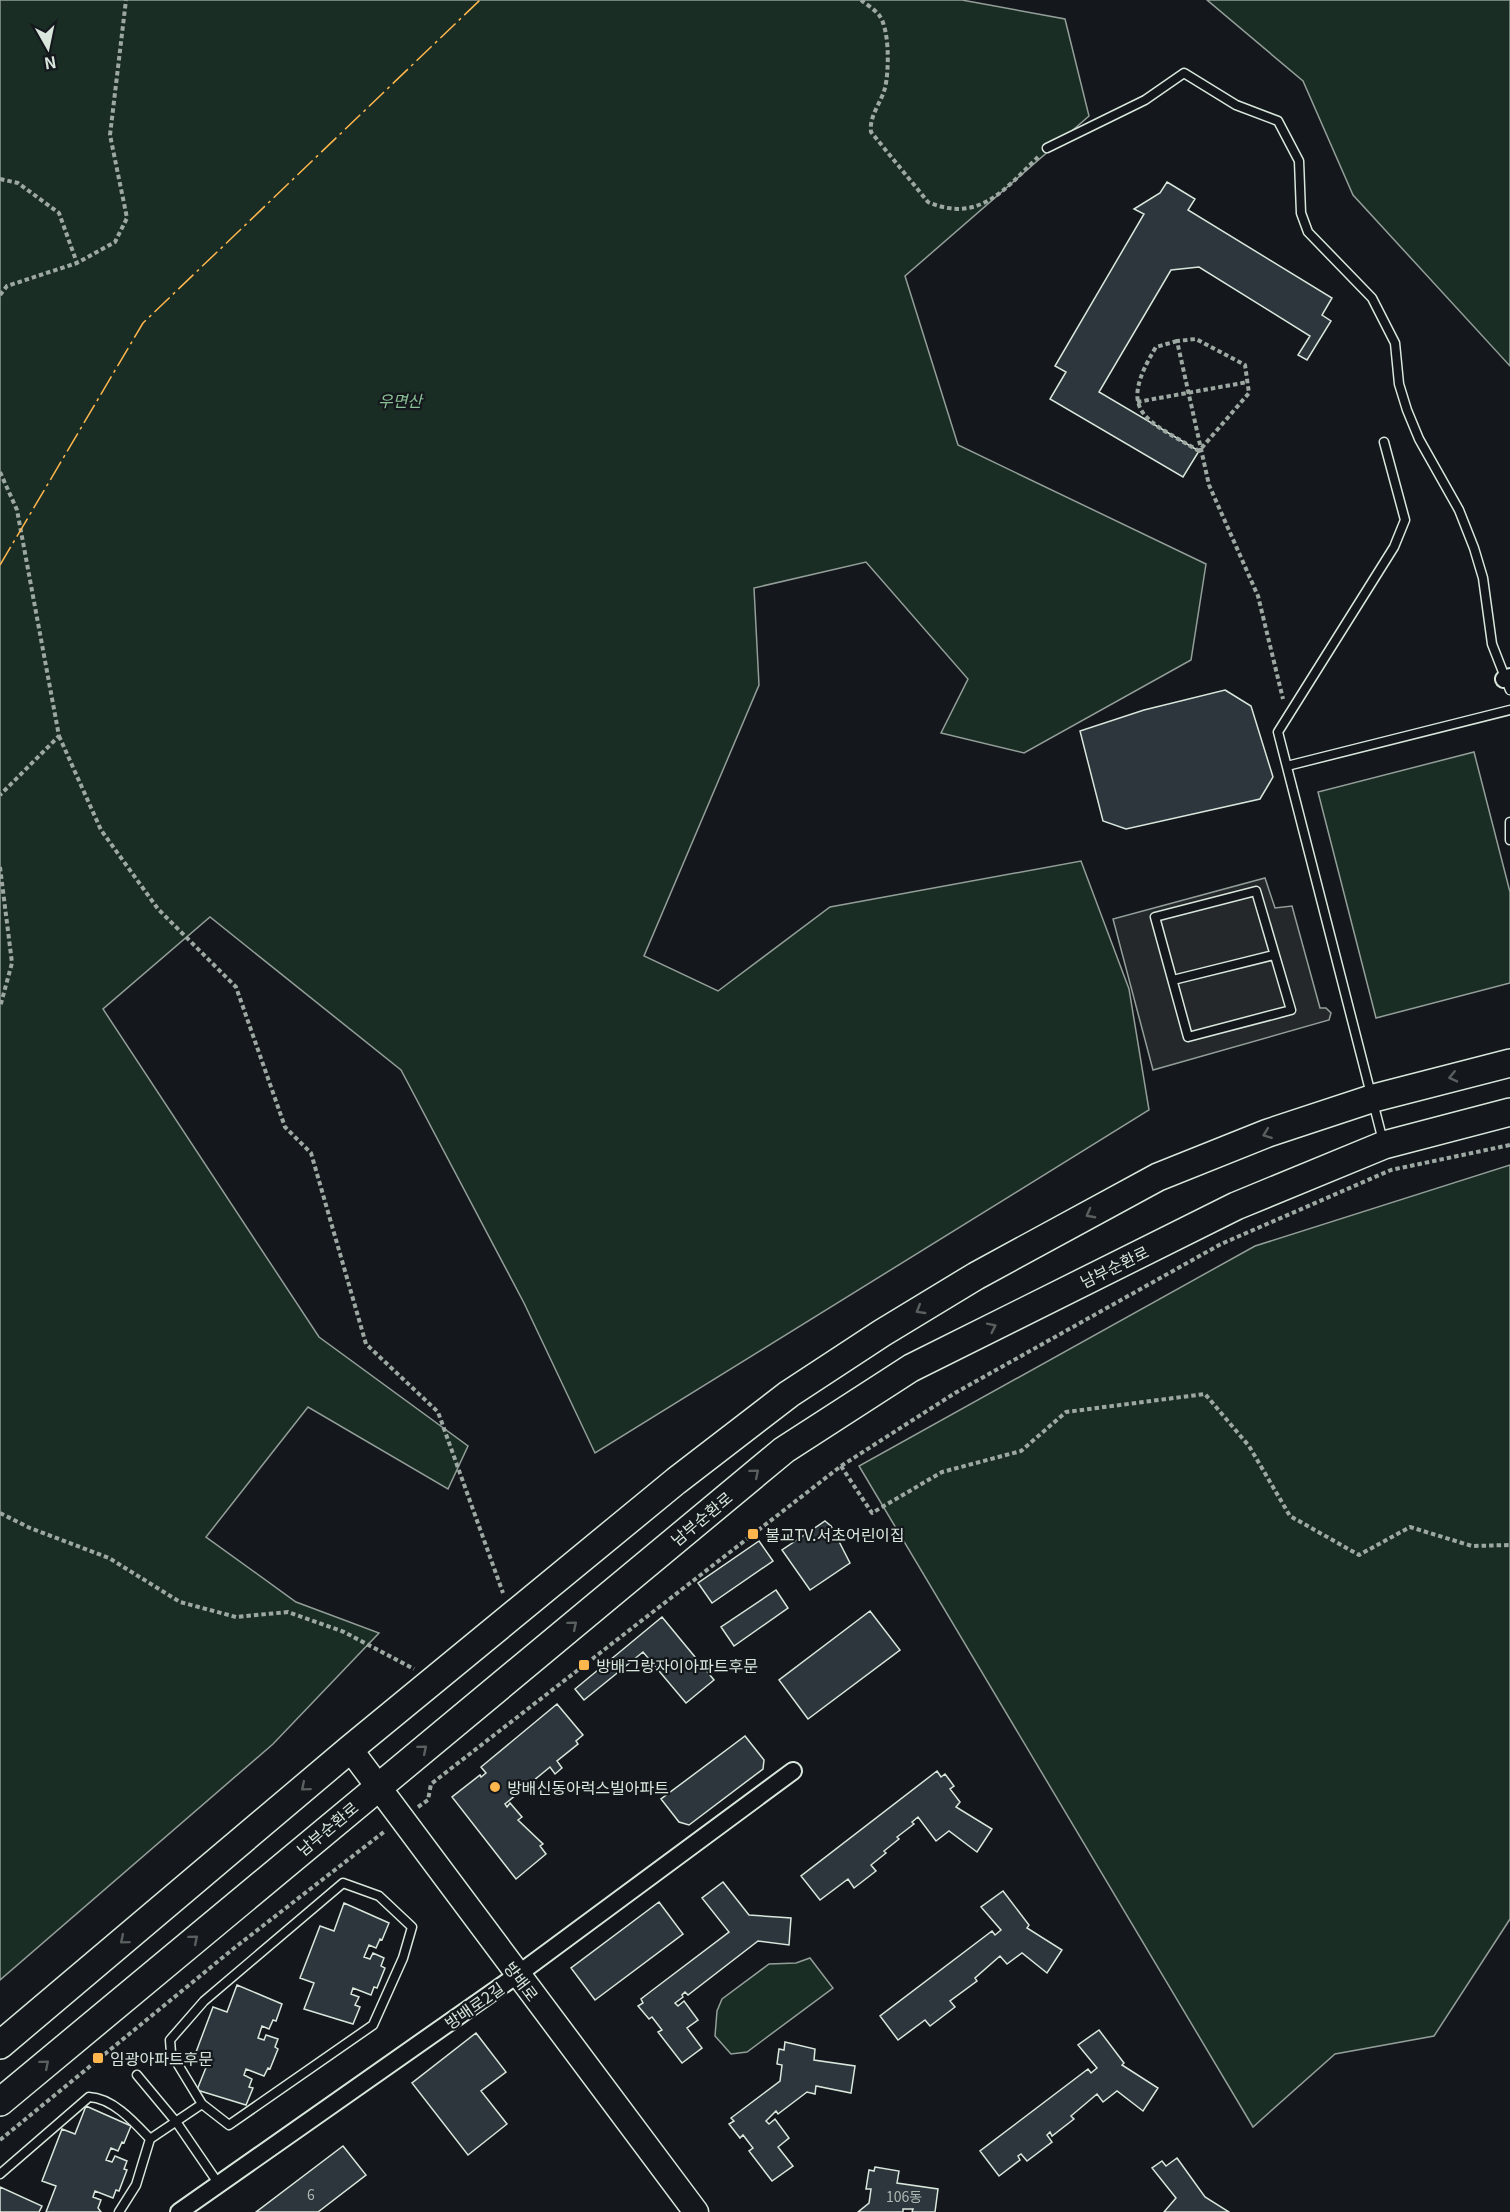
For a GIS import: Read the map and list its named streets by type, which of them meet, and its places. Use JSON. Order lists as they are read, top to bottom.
{
  "streets": {
    "main road": ["남부순환로", "방배로"],
    "street": ["방배로2길"]
  },
  "crossings": [
    ["남부순환로", "방배로"],
    ["방배로", "방배로2길"]
  ],
  "parks": ["우면산"],
  "places": {
    "transit": ["불교TV.서초어린이집", "방배그랑자이아파트후문", "임광아파트후문"],
    "other": ["방배신동아럭스빌아파트"]
  },
  "house_numbers": ["6", "106동"],
  "north": "bottom"
}
